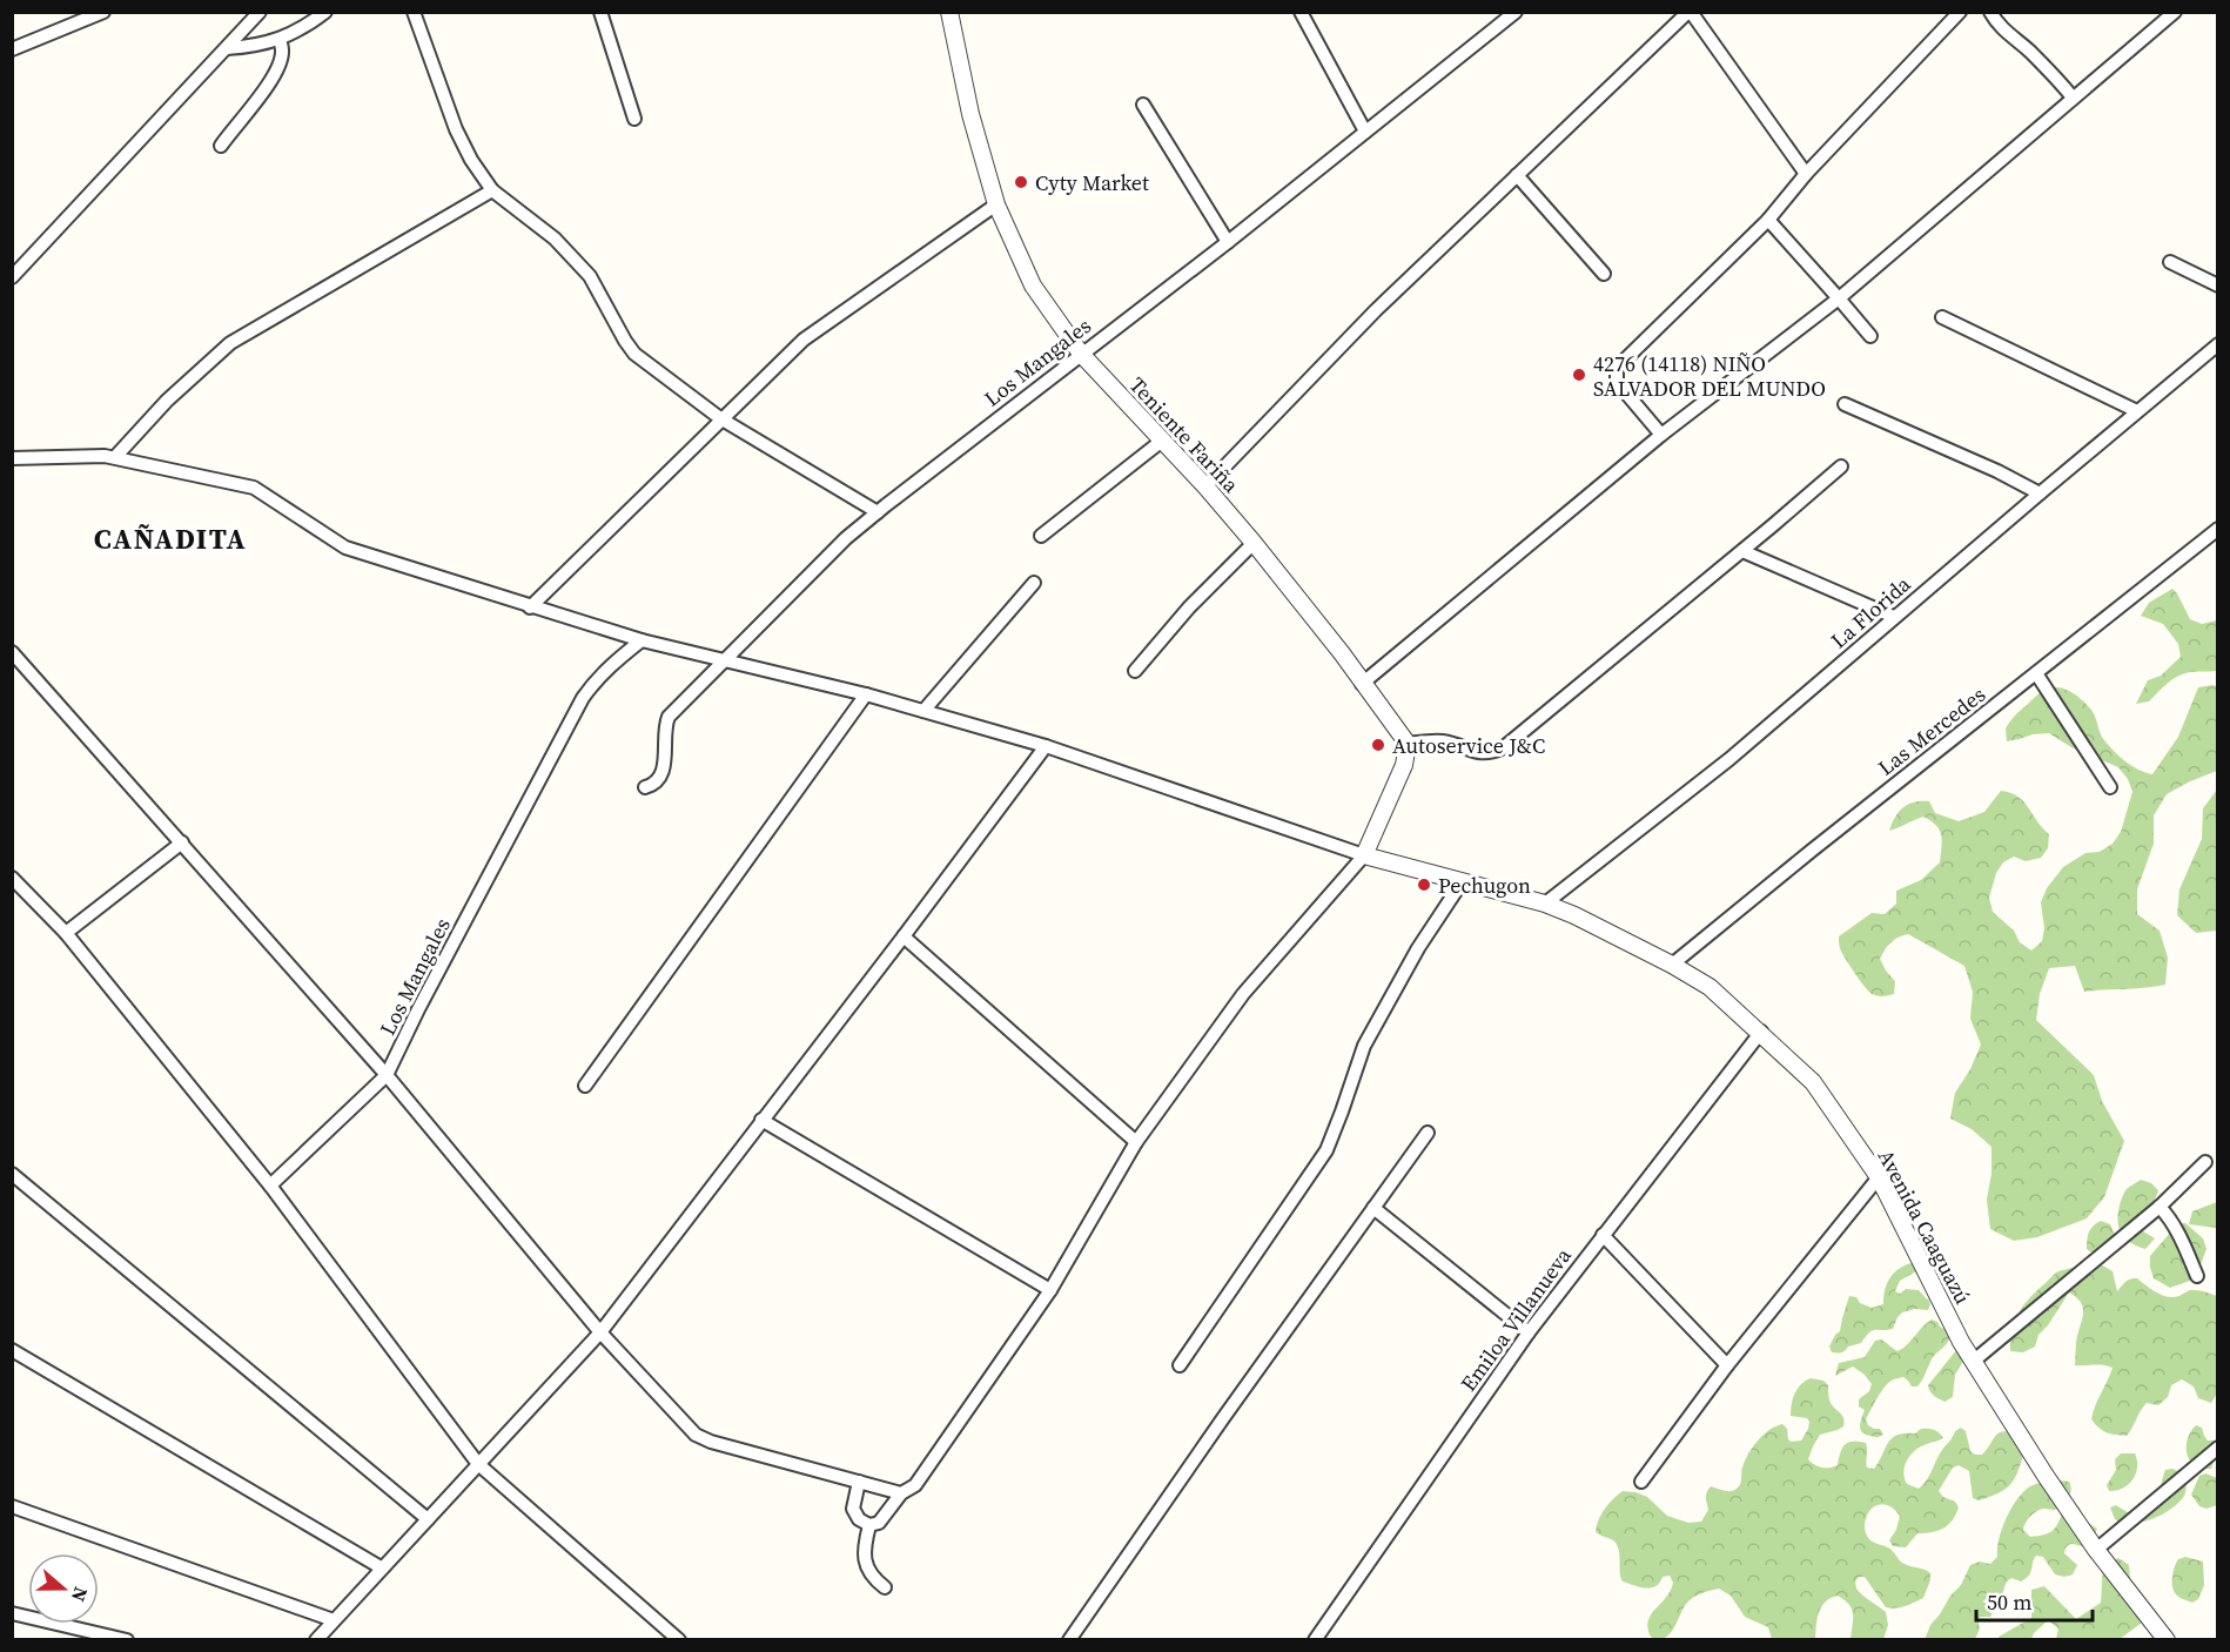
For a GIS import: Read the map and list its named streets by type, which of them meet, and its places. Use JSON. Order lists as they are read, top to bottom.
{
  "streets": {
    "street": [
      "Los Mangales",
      "Teniente Fariña",
      "La Florida",
      "Las Mercedes",
      "Avenida Caaguazú",
      "Emiloa Villanueva"
    ]
  },
  "crossings": [
    ["Los Mangales", "Teniente Fariña"],
    ["La Florida", "Avenida Caaguazú"],
    ["Las Mercedes", "Avenida Caaguazú"],
    ["Avenida Caaguazú", "Emiloa Villanueva"]
  ],
  "districts": ["CAÑADITA"],
  "places": [
    "Cyty Market",
    "4276 (14118) NIÑO SALVADOR DEL MUNDO",
    "Autoservice J&C",
    "Pechugon"
  ],
  "scale_bar": "50 m",
  "north": "right"
}
